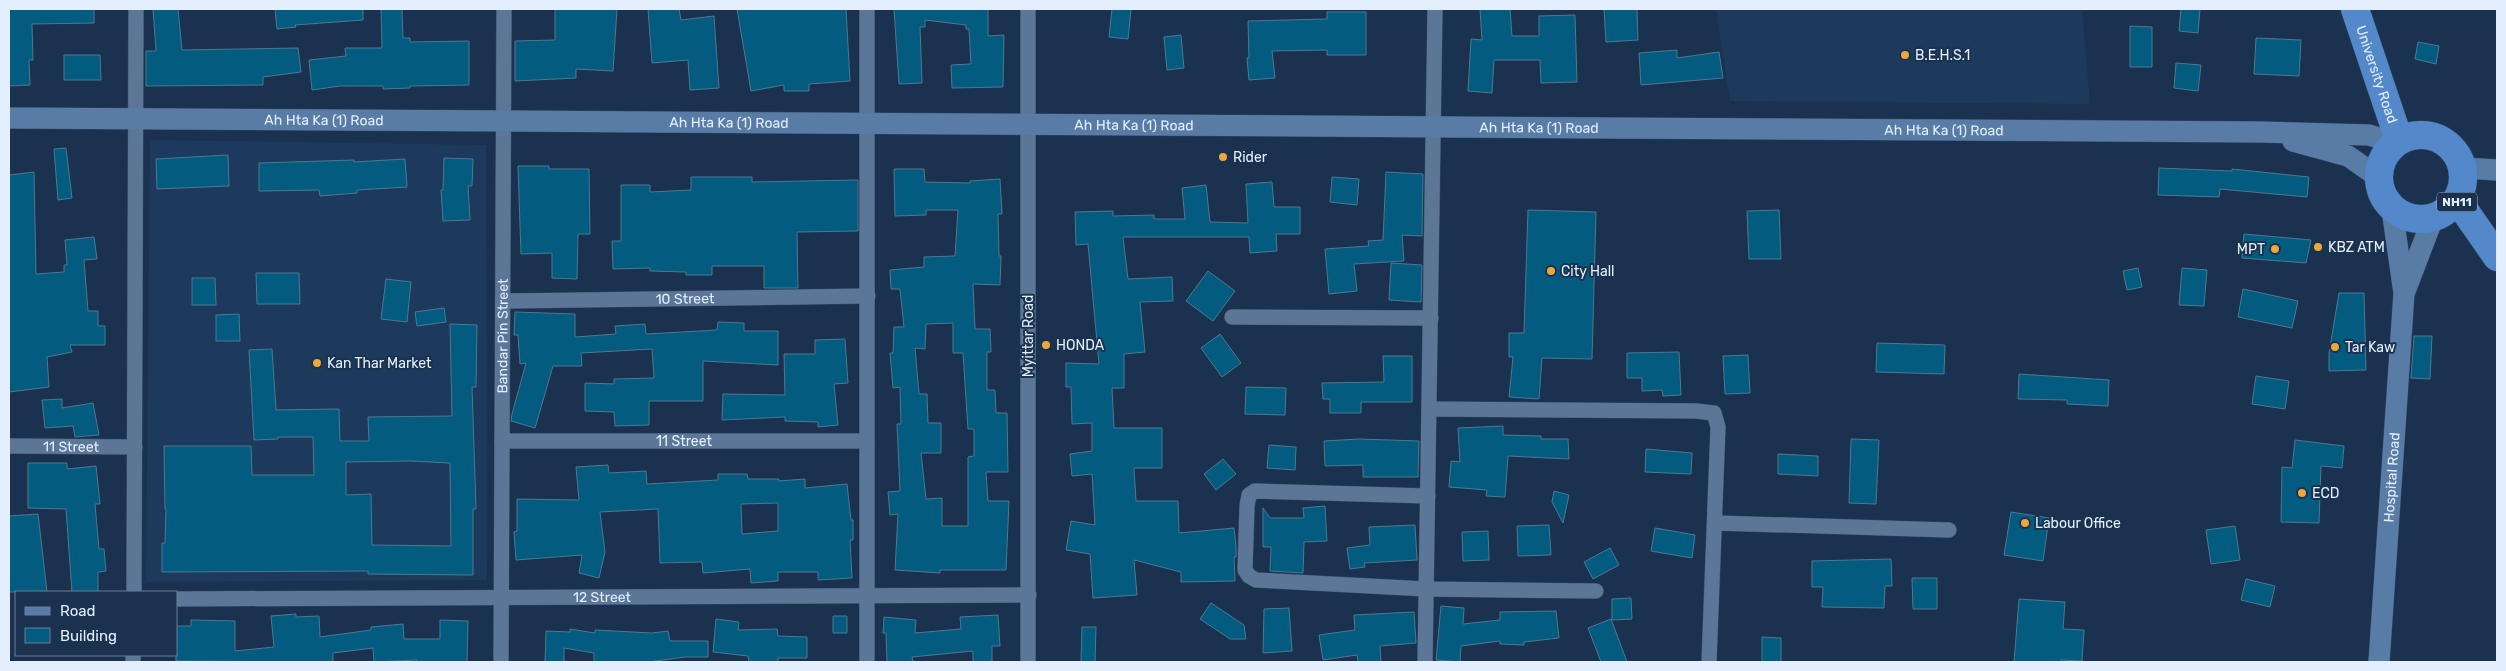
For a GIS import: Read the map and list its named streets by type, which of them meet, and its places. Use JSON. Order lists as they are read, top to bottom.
{
  "streets": {
    "highway": ["University Road", "NH11"],
    "street": [
      "Ah Hta Ka (1) Road",
      "10 Street",
      "Bandar Pin Street",
      "Myittar Road",
      "11 Street",
      "Hospital Road",
      "12 Street"
    ]
  },
  "crossings": [
    ["University Road", "NH11"],
    ["Ah Hta Ka (1) Road", "Bandar Pin Street"],
    ["Ah Hta Ka (1) Road", "Myittar Road"],
    ["10 Street", "Bandar Pin Street"],
    ["Bandar Pin Street", "11 Street"],
    ["Bandar Pin Street", "12 Street"],
    ["Myittar Road", "12 Street"]
  ],
  "places": [
    "B.E.H.S.1",
    "Rider",
    "KBZ ATM",
    "MPT",
    "City Hall",
    "HONDA",
    "Tar Kaw",
    "Kan Thar Market",
    "ECD",
    "Labour Office"
  ],
  "legend": ["Road", "Building"]
}
